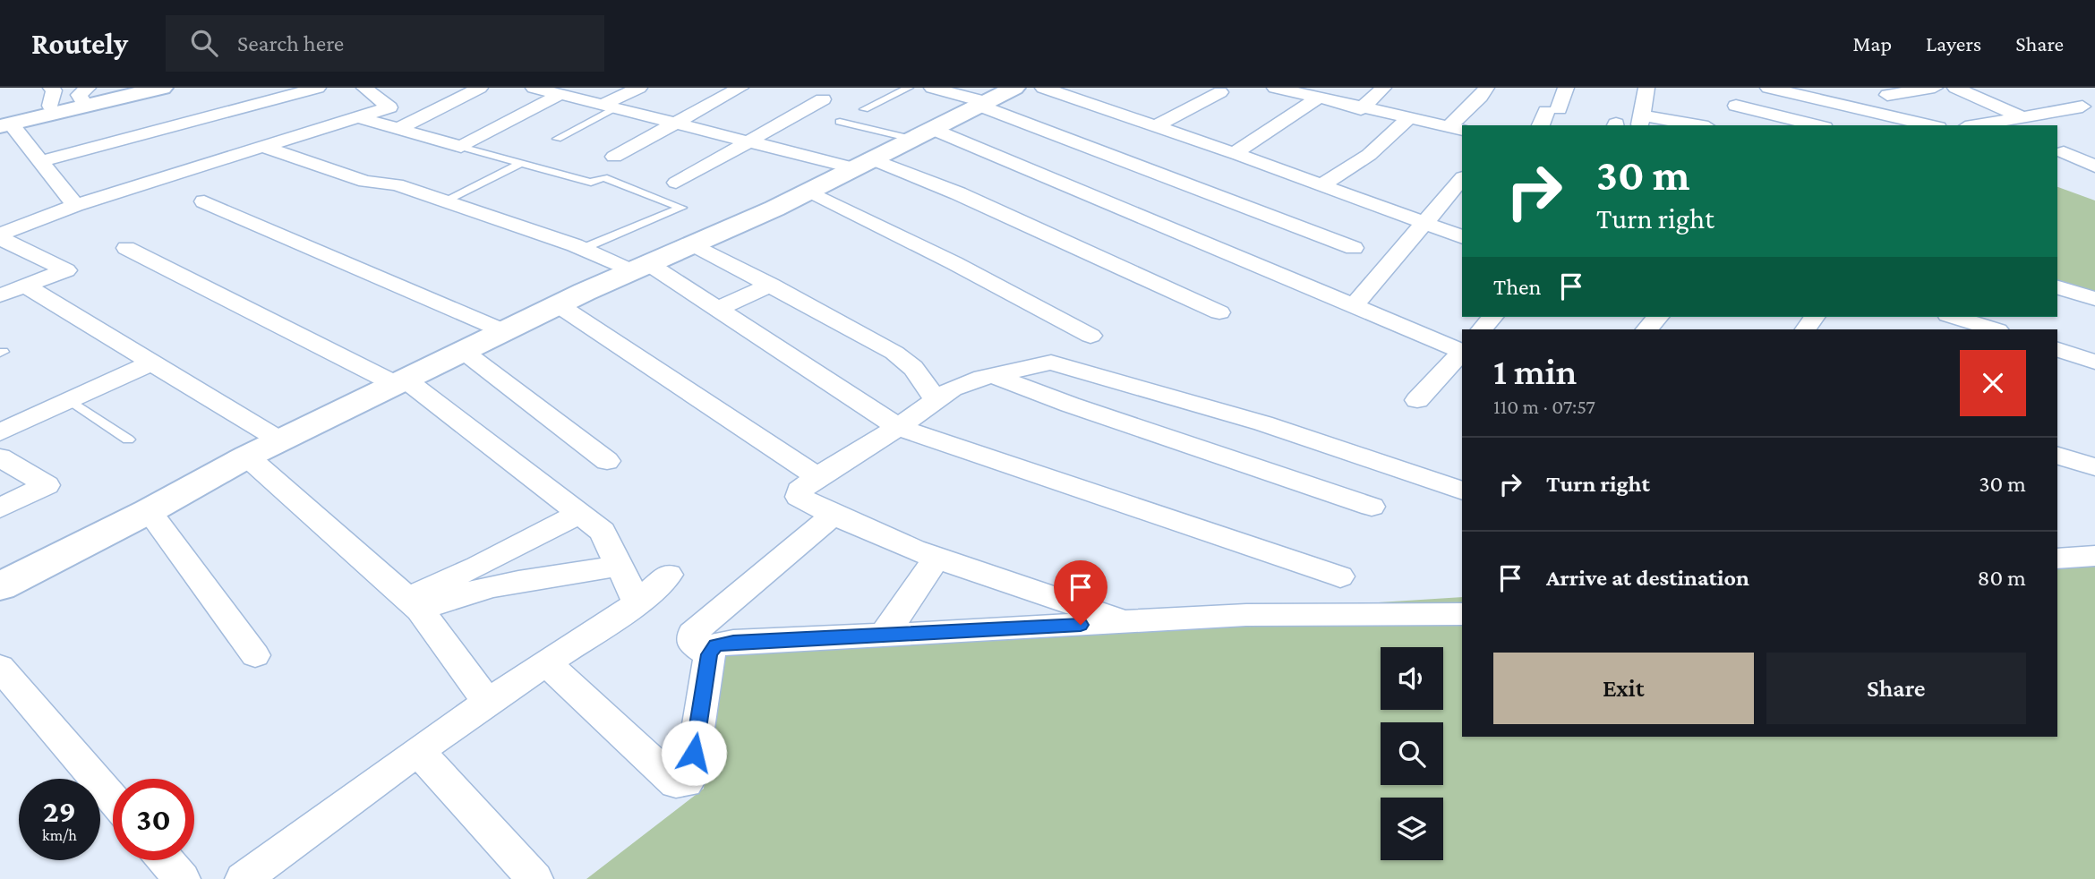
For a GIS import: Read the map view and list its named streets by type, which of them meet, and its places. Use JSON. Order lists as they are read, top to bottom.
{
  "page": {
    "header": "Routely",
    "search": "Search here",
    "nav": ["Map", "Layers", "Share"],
    "turn": ["30 m", "Turn right"],
    "then": "Then",
    "heading": ["1 min", "110 m · 07:57"],
    "list": [
      {
        "name": "Turn right",
        "value": "30 m"
      },
      {
        "name": "Arrive at destination",
        "value": "80 m"
      }
    ],
    "buttons": ["Exit", "Share"],
    "speed": "29 km/h",
    "limit": "30"
  }
}
